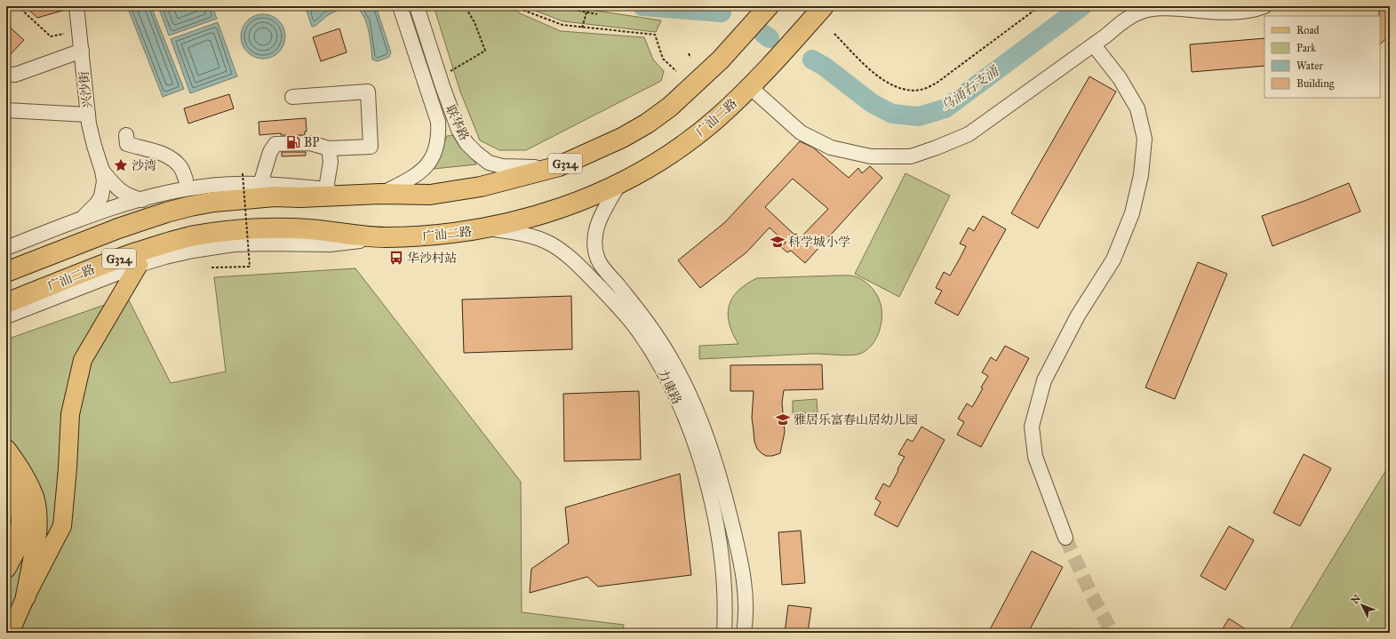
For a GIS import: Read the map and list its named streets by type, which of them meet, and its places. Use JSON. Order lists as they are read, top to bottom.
{
  "streets": {
    "highway": ["广汕二路", "G324"],
    "street": ["兴沙街", "联华路", "力康路"]
  },
  "crossings": [
    ["广汕二路", "力康路"],
    ["联华路", "G324"]
  ],
  "water": ["乌涌右支涌"],
  "places": {
    "fuel station": ["BP"],
    "place": ["沙湾"],
    "school or university": ["科学城小学", "雅居乐富春山居幼儿园"],
    "bus stop": ["华沙村站"]
  },
  "legend": [
    "Road",
    "Park",
    "Water",
    "Building"
  ],
  "north": "top left"
}
